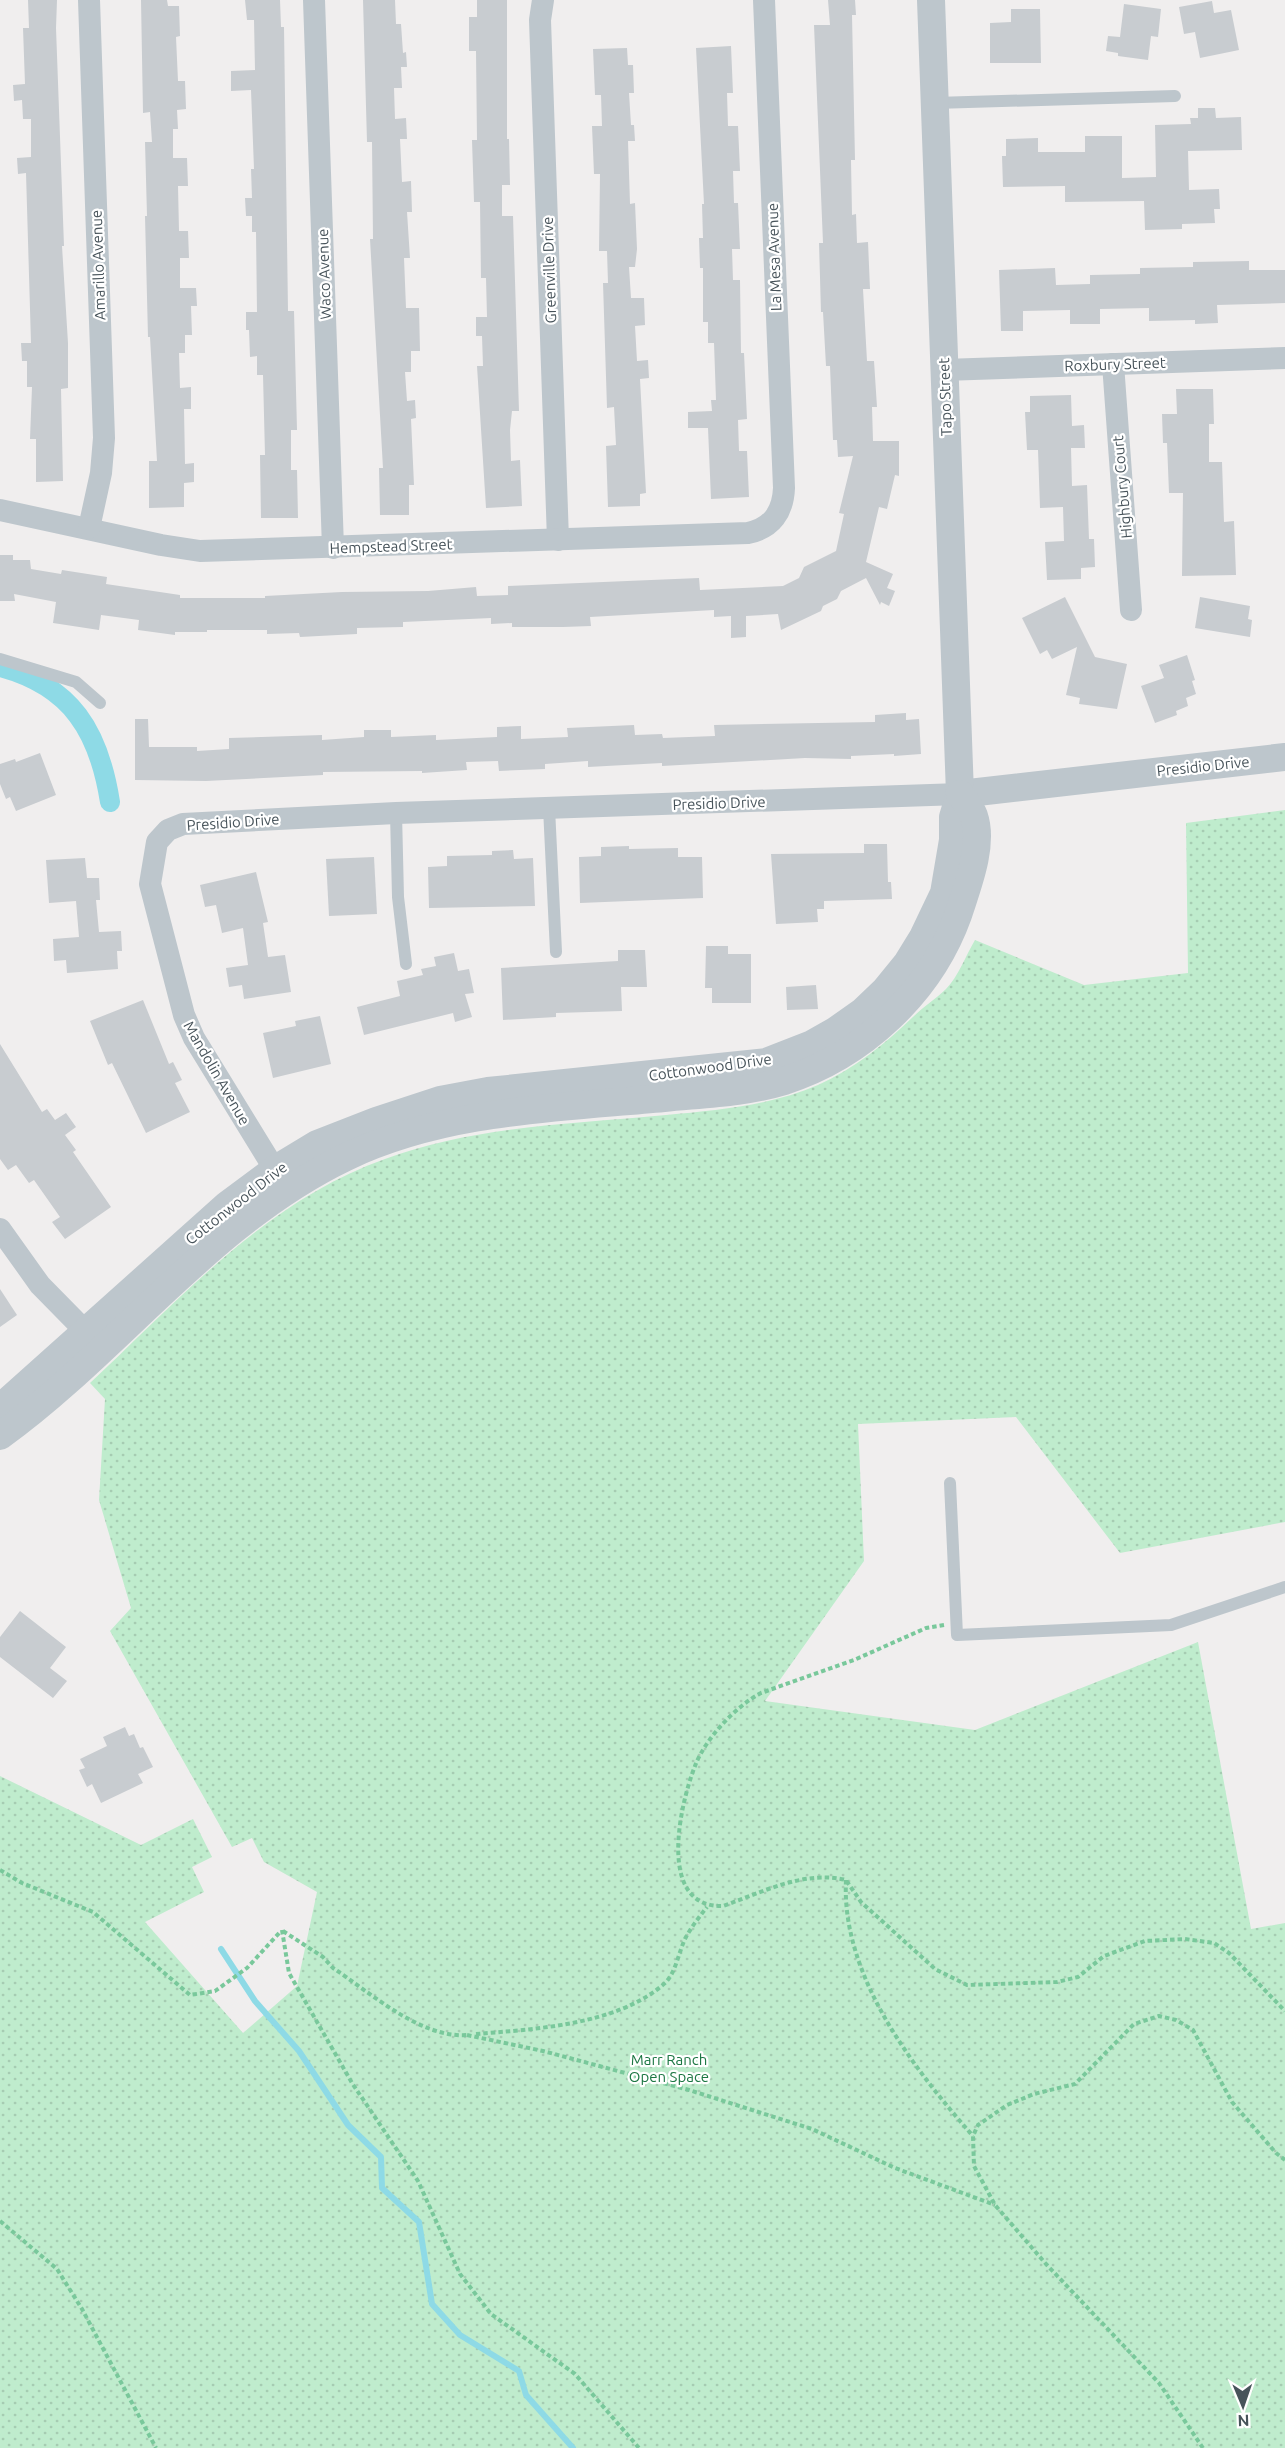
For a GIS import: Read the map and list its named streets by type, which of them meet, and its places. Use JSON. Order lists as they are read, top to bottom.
{
  "streets": {
    "street": [
      "La Mesa Avenue",
      "Amarillo Avenue",
      "Greenville Drive",
      "Waco Avenue",
      "Roxbury Street",
      "Tapo Street",
      "Highbury Court",
      "Hempstead Street",
      "Presidio Drive",
      "Cottonwood Drive",
      "Mandolin Avenue"
    ]
  },
  "crossings": [
    ["La Mesa Avenue", "Hempstead Street"],
    ["Amarillo Avenue", "Hempstead Street"],
    ["Greenville Drive", "Hempstead Street"],
    ["Waco Avenue", "Hempstead Street"],
    ["Roxbury Street", "Tapo Street"],
    ["Roxbury Street", "Highbury Court"],
    ["Tapo Street", "Presidio Drive"],
    ["Tapo Street", "Cottonwood Drive"],
    ["Presidio Drive", "Cottonwood Drive"],
    ["Presidio Drive", "Mandolin Avenue"],
    ["Cottonwood Drive", "Mandolin Avenue"]
  ],
  "parks": ["Marr Ranch Open Space"],
  "north": "bottom"
}
